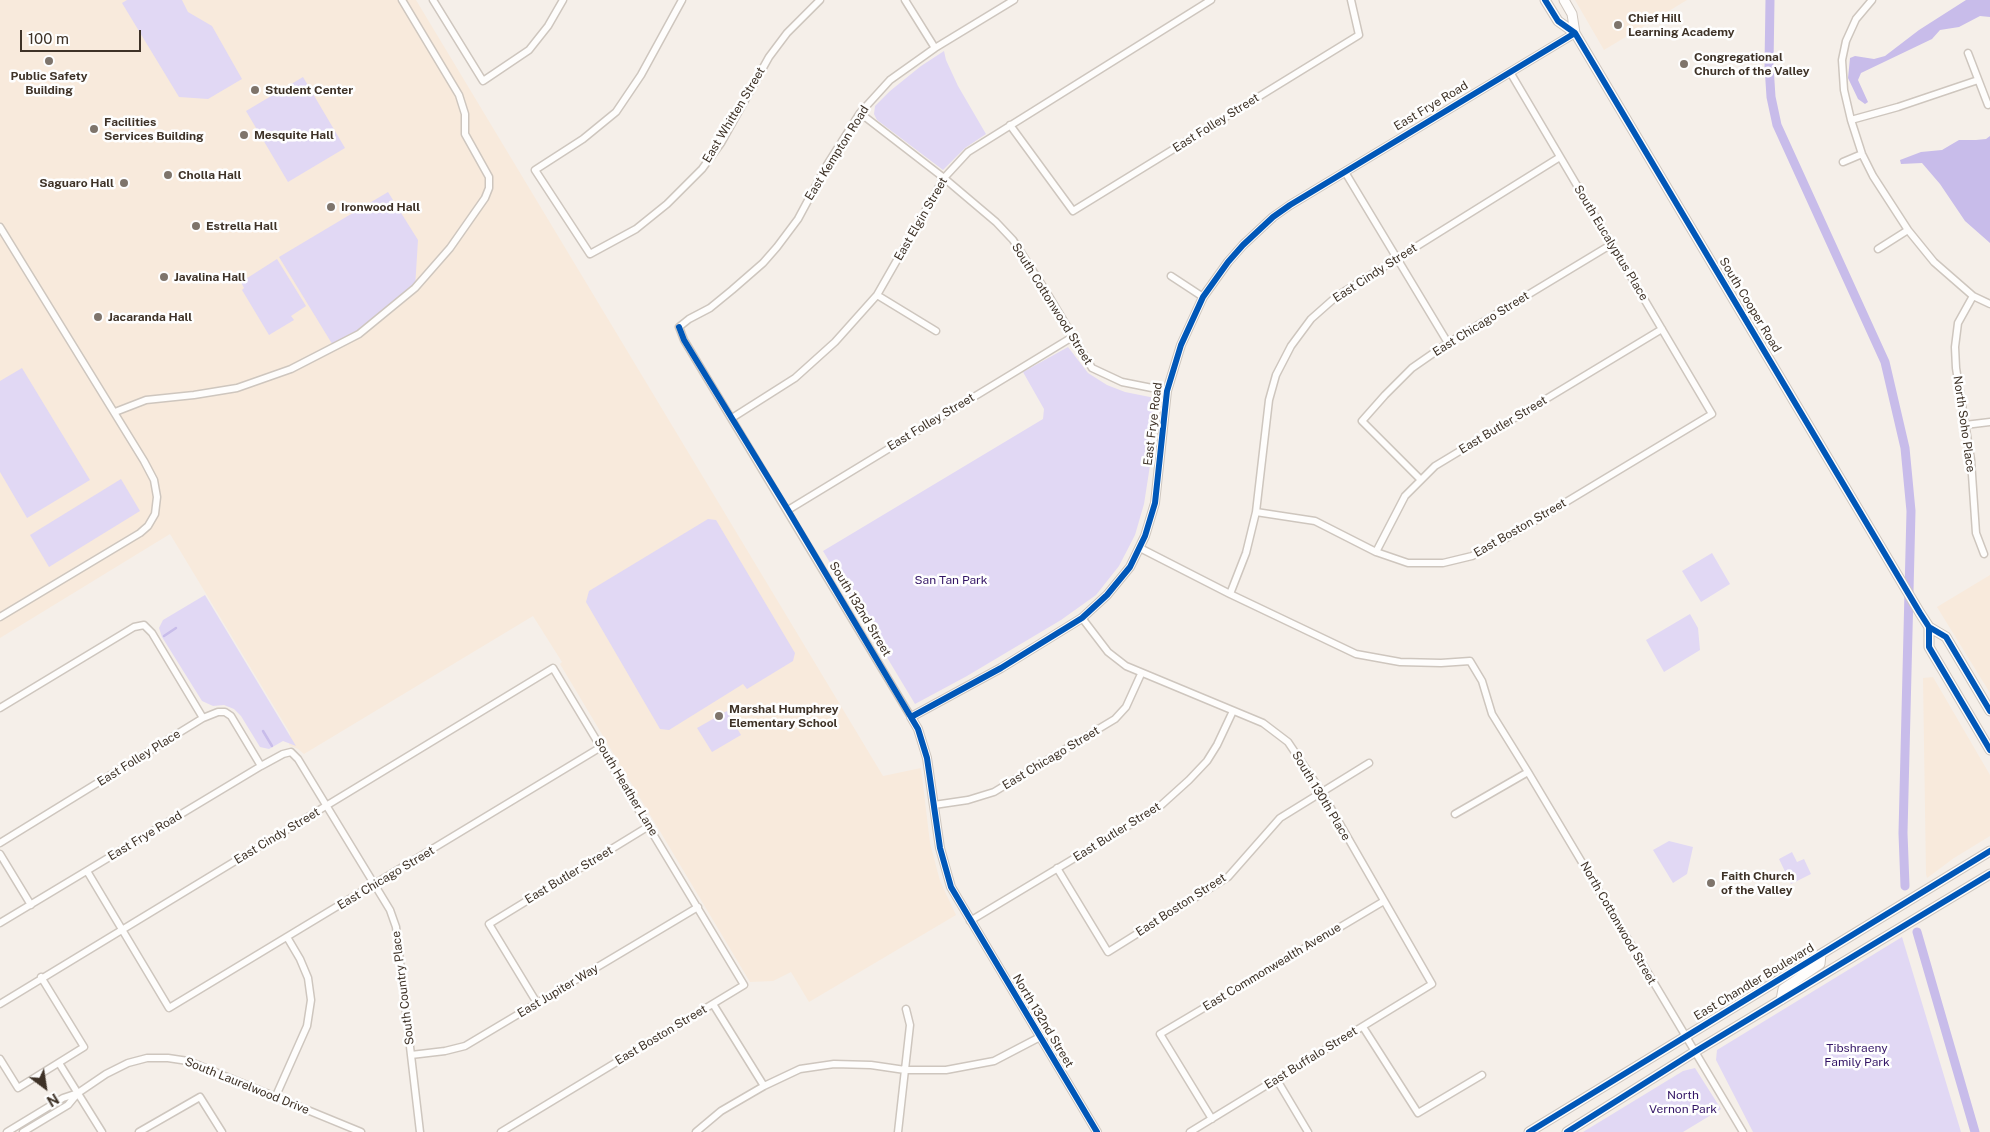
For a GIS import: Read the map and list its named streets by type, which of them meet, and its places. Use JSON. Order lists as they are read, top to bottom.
{
  "streets": {
    "main road": ["South Cooper Road", "East Chandler Boulevard"],
    "street": [
      "East Frye Road",
      "East Whitten Street",
      "East Folley Street",
      "East Kempton Road",
      "East Elgin Street",
      "South Eucalyptus Place",
      "East Cindy Street",
      "South Cottonwood Street",
      "East Chicago Street",
      "North Soho Place",
      "East Butler Street",
      "East Boston Street",
      "South 132nd Street",
      "East Folley Place",
      "South Heather Lane",
      "South 130th Place",
      "North Cottonwood Street",
      "East Commonwealth Avenue",
      "South Country Place",
      "East Jupiter Way",
      "North 132nd Street",
      "East Buffalo Street",
      "South Laurelwood Drive"
    ]
  },
  "crossings": [
    ["East Frye Road", "South Eucalyptus Place"],
    ["East Frye Road", "South Cottonwood Street"],
    ["East Frye Road", "South Cooper Road"],
    ["East Frye Road", "South 132nd Street"],
    ["East Frye Road", "East Folley Place"],
    ["East Frye Road", "South 130th Place"],
    ["East Frye Road", "South Country Place"],
    ["East Folley Street", "East Elgin Street"],
    ["East Folley Street", "South Cottonwood Street"],
    ["East Folley Street", "South 132nd Street"],
    ["East Kempton Road", "South Cottonwood Street"],
    ["East Kempton Road", "South 132nd Street"],
    ["East Elgin Street", "South Cottonwood Street"],
    ["East Elgin Street", "South 132nd Street"],
    ["South Eucalyptus Place", "East Cindy Street"],
    ["South Eucalyptus Place", "East Chicago Street"],
    ["South Eucalyptus Place", "East Butler Street"],
    ["South Eucalyptus Place", "East Boston Street"],
    ["East Cindy Street", "East Chicago Street"],
    ["East Cindy Street", "East Boston Street"],
    ["East Cindy Street", "South Heather Lane"],
    ["East Cindy Street", "North Cottonwood Street"],
    ["East Cindy Street", "South Country Place"],
    ["East Chicago Street", "East Butler Street"],
    ["East Chicago Street", "South 132nd Street"],
    ["East Chicago Street", "South Heather Lane"],
    ["East Chicago Street", "South 130th Place"],
    ["East Chicago Street", "South Country Place"],
    ["East Butler Street", "East Boston Street"],
    ["East Butler Street", "South 132nd Street"],
    ["East Butler Street", "South Heather Lane"],
    ["East Butler Street", "South 130th Place"],
    ["East Butler Street", "East Jupiter Way"],
    ["East Butler Street", "North 132nd Street"],
    ["East Boston Street", "South Heather Lane"],
    ["East Boston Street", "South 130th Place"],
    ["East Boston Street", "East Jupiter Way"],
    ["South 132nd Street", "North 132nd Street"],
    ["South Heather Lane", "East Jupiter Way"],
    ["South 130th Place", "East Commonwealth Avenue"],
    ["South 130th Place", "East Buffalo Street"],
    ["North Cottonwood Street", "East Chandler Boulevard"],
    ["East Commonwealth Avenue", "East Buffalo Street"],
    ["South Country Place", "East Jupiter Way"]
  ],
  "parks": ["San Tan Park", "Tibshraeny Family Park", "North Vernon Park"],
  "places": [
    "Chief Hill Learning Academy",
    "Public Safety Building",
    "Congregational Church of the Valley",
    "Student Center",
    "Facilities Services Building",
    "Mesquite Hall",
    "Cholla Hall",
    "Saguaro Hall",
    "Ironwood Hall",
    "Estrella Hall",
    "Javalina Hall",
    "Jacaranda Hall",
    "Marshal Humphrey Elementary School",
    "Faith Church of the Valley"
  ],
  "scale_bar": "100 m",
  "north": "bottom right"
}
